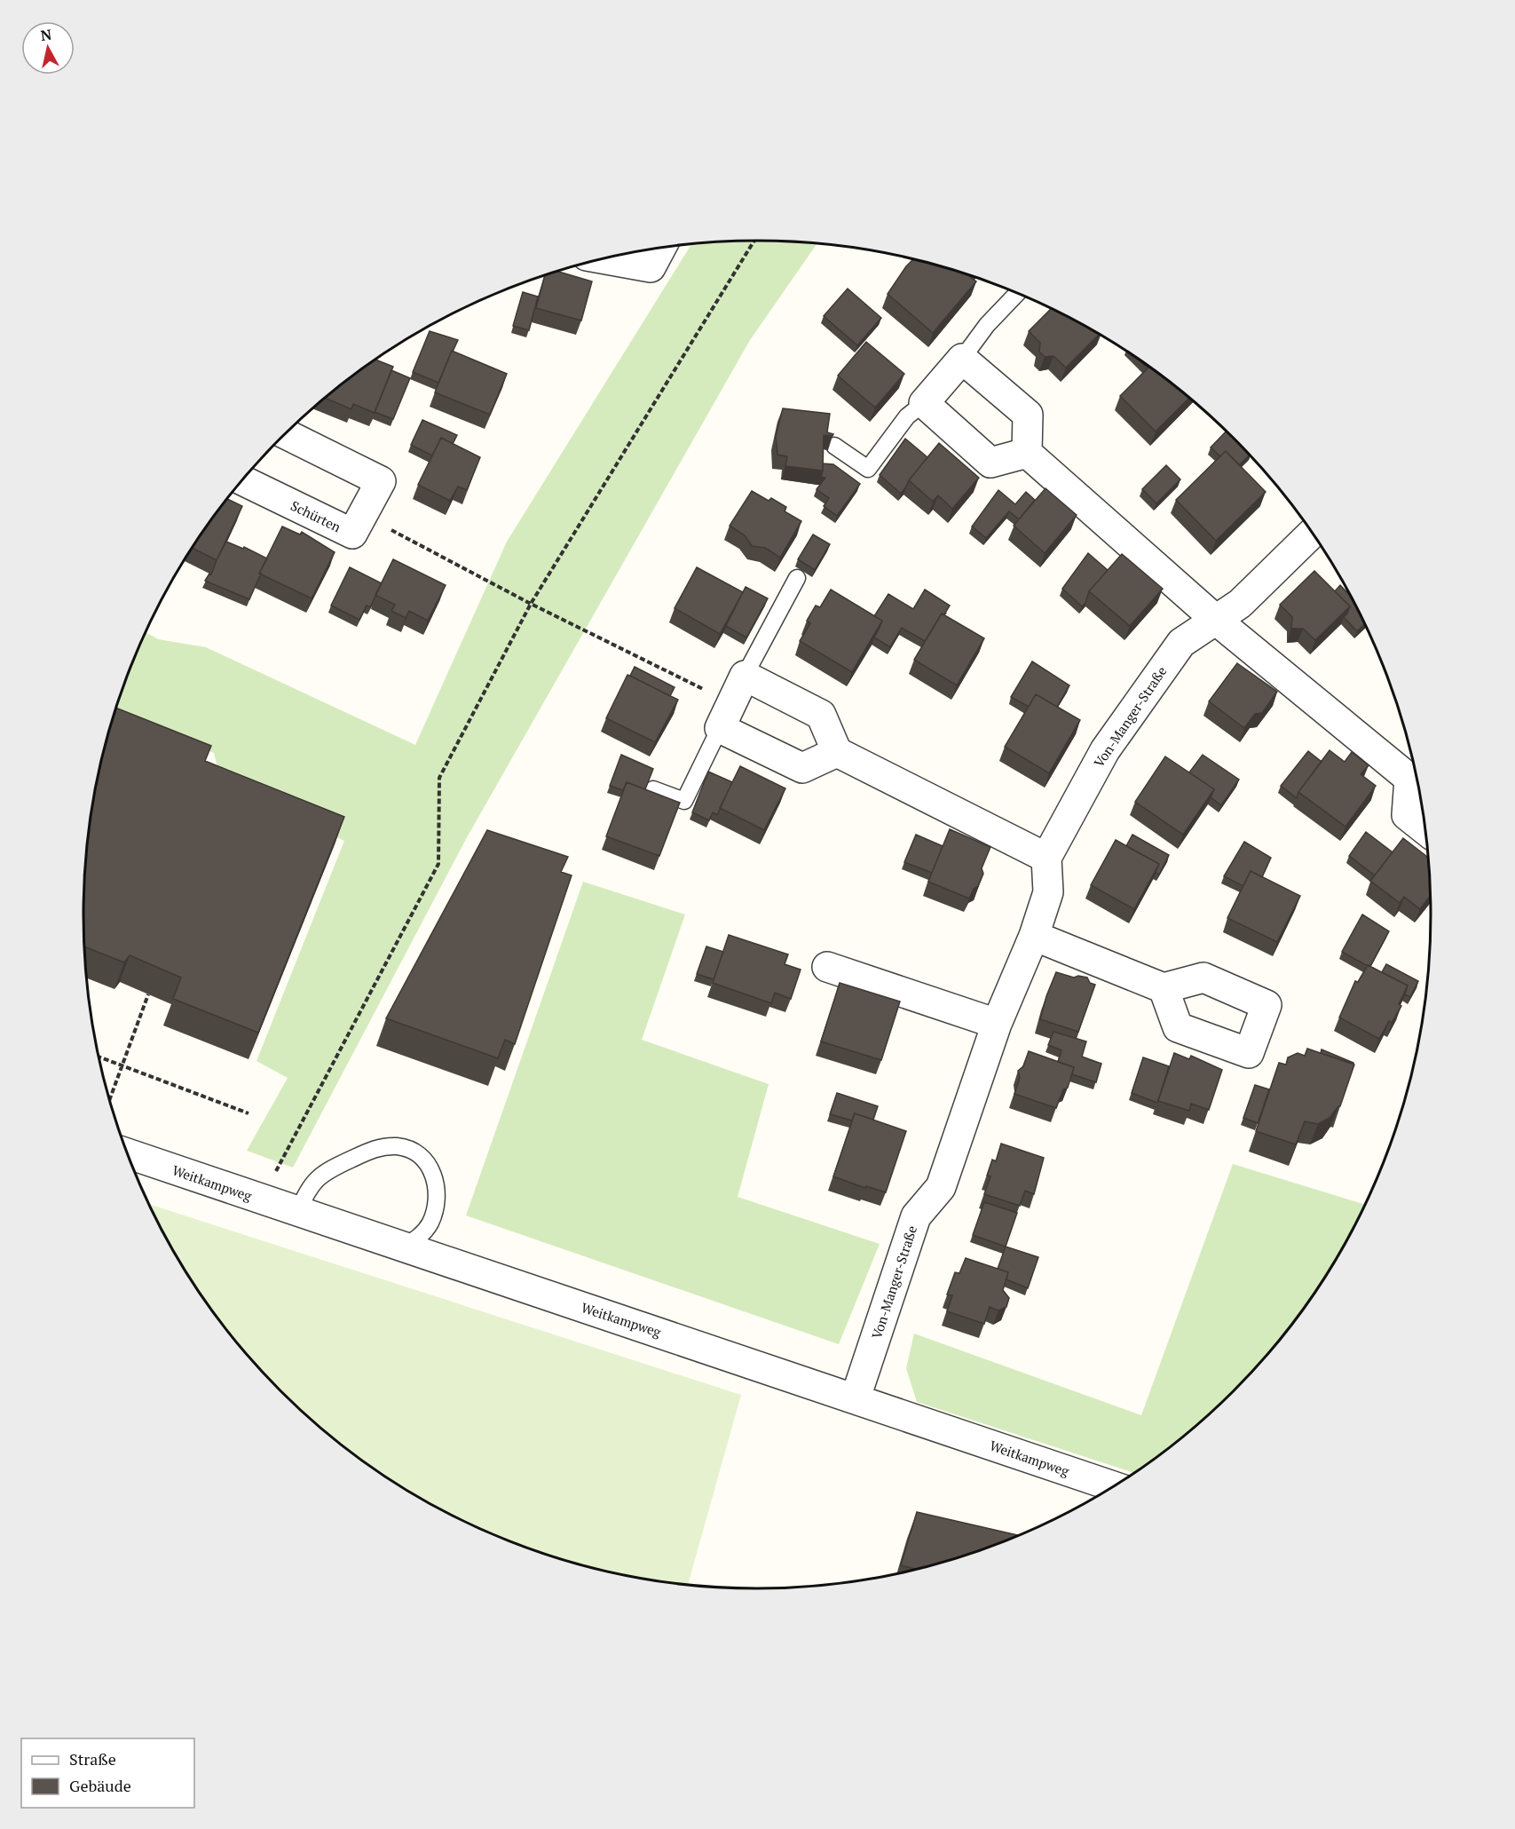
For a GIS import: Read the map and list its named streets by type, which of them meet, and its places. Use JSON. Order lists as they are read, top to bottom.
{
  "streets": {
    "street": ["Schürten", "Von-Manger-Straße", "Weitkampweg"]
  },
  "crossings": [
    ["Von-Manger-Straße", "Weitkampweg"]
  ],
  "legend": ["Straße", "Gebäude"],
  "north": "top"
}
